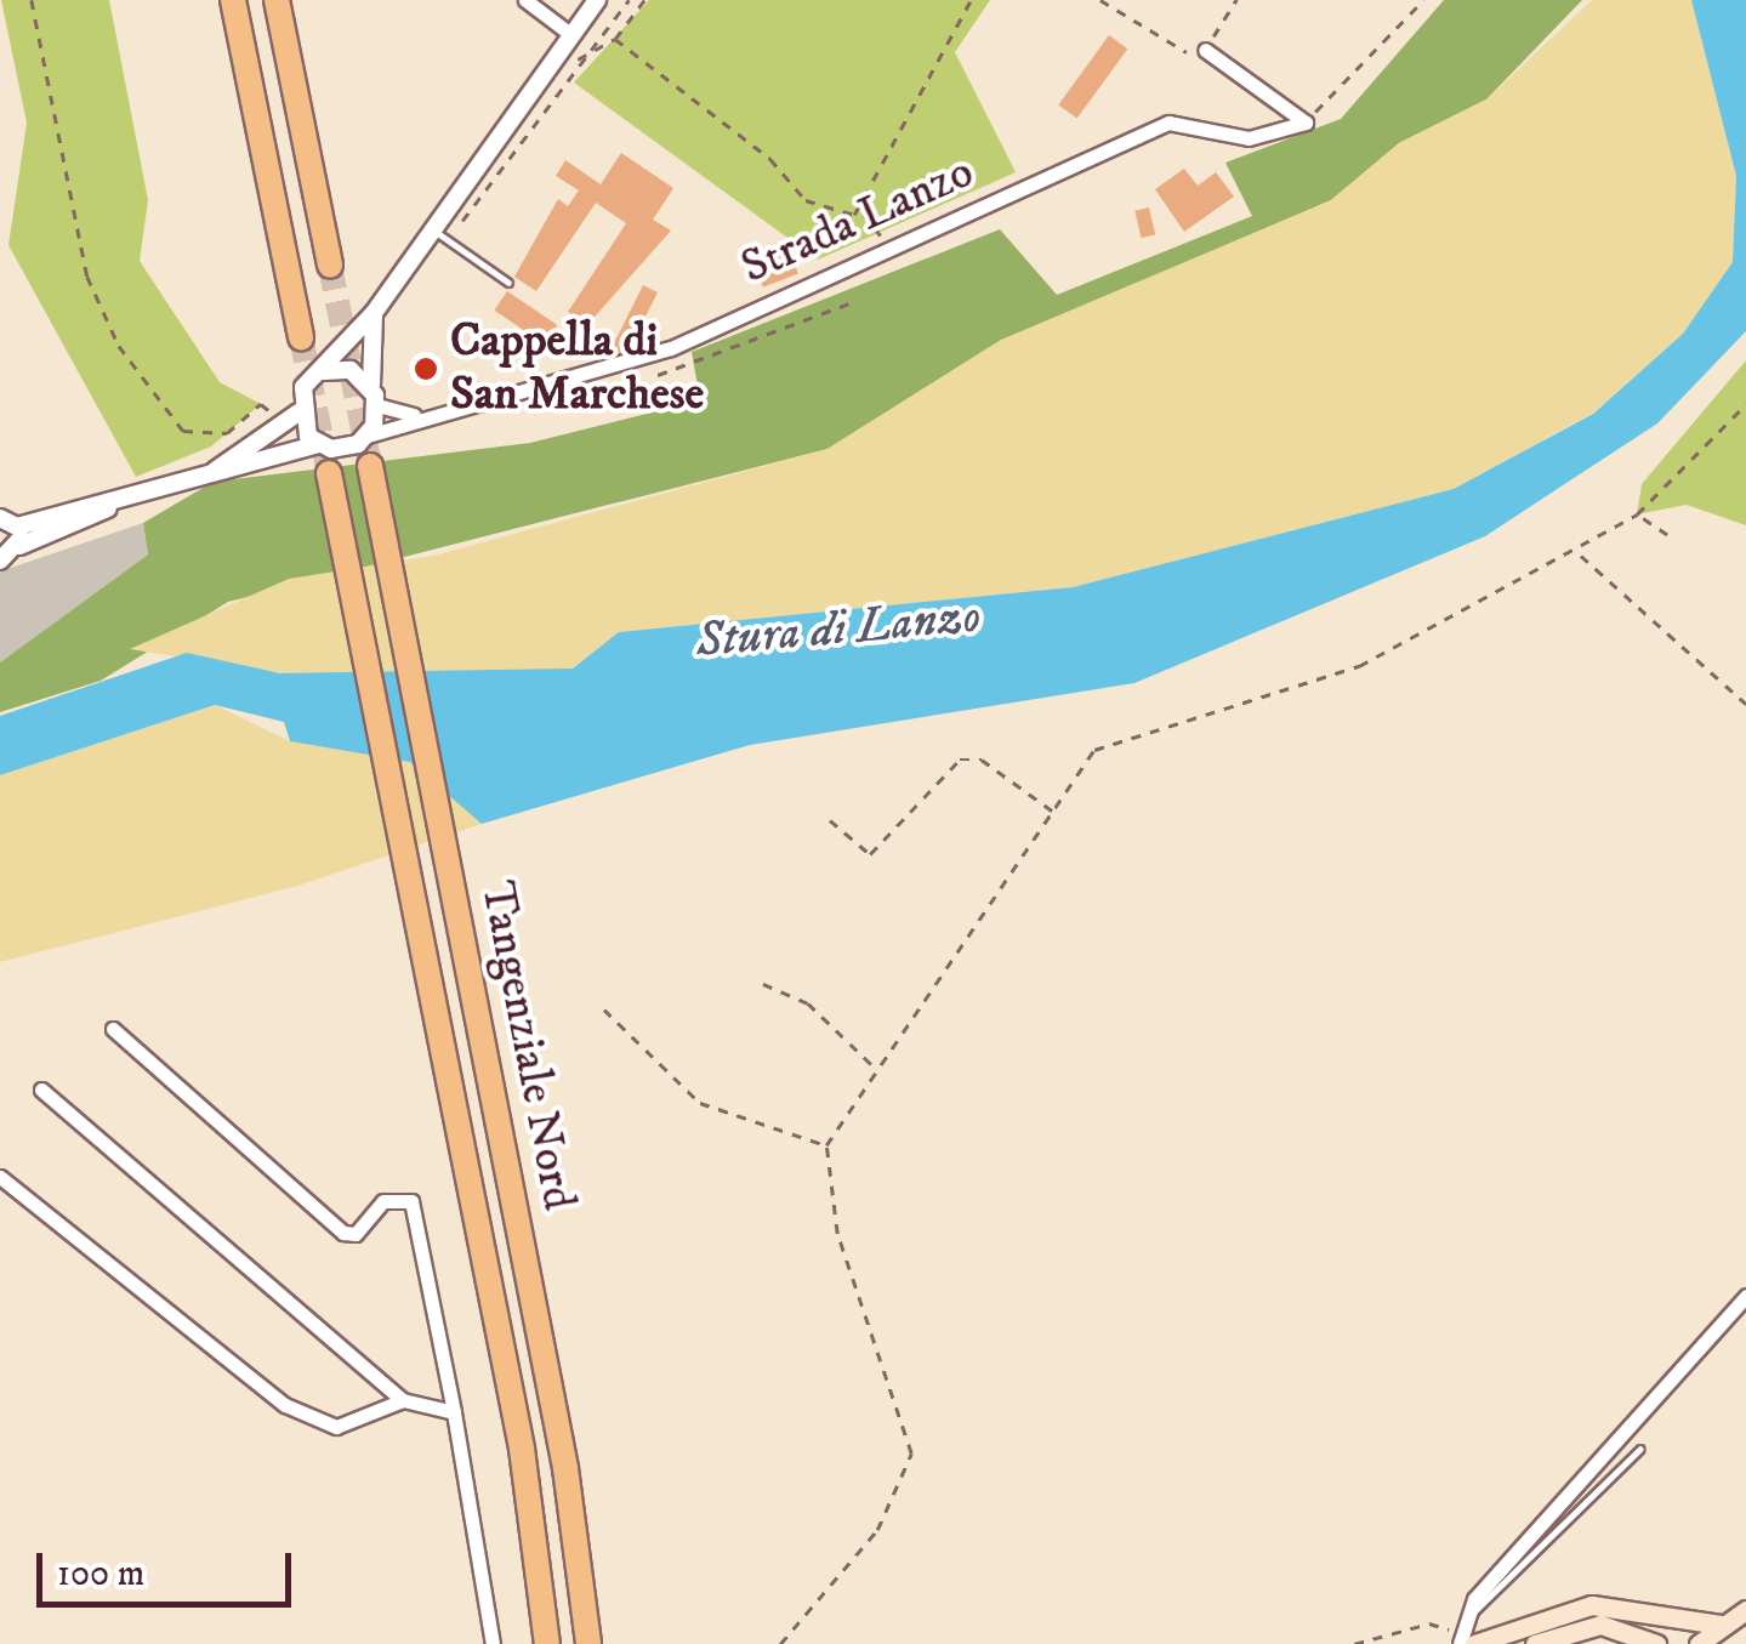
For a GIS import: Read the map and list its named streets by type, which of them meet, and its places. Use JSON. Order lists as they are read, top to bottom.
{
  "streets": {
    "highway": ["Tangenziale Nord"],
    "street": ["Strada Lanzo"]
  },
  "water": ["Stura di Lanzo"],
  "places": ["Cappella di San Marchese"],
  "scale_bar": "100 m"
}
